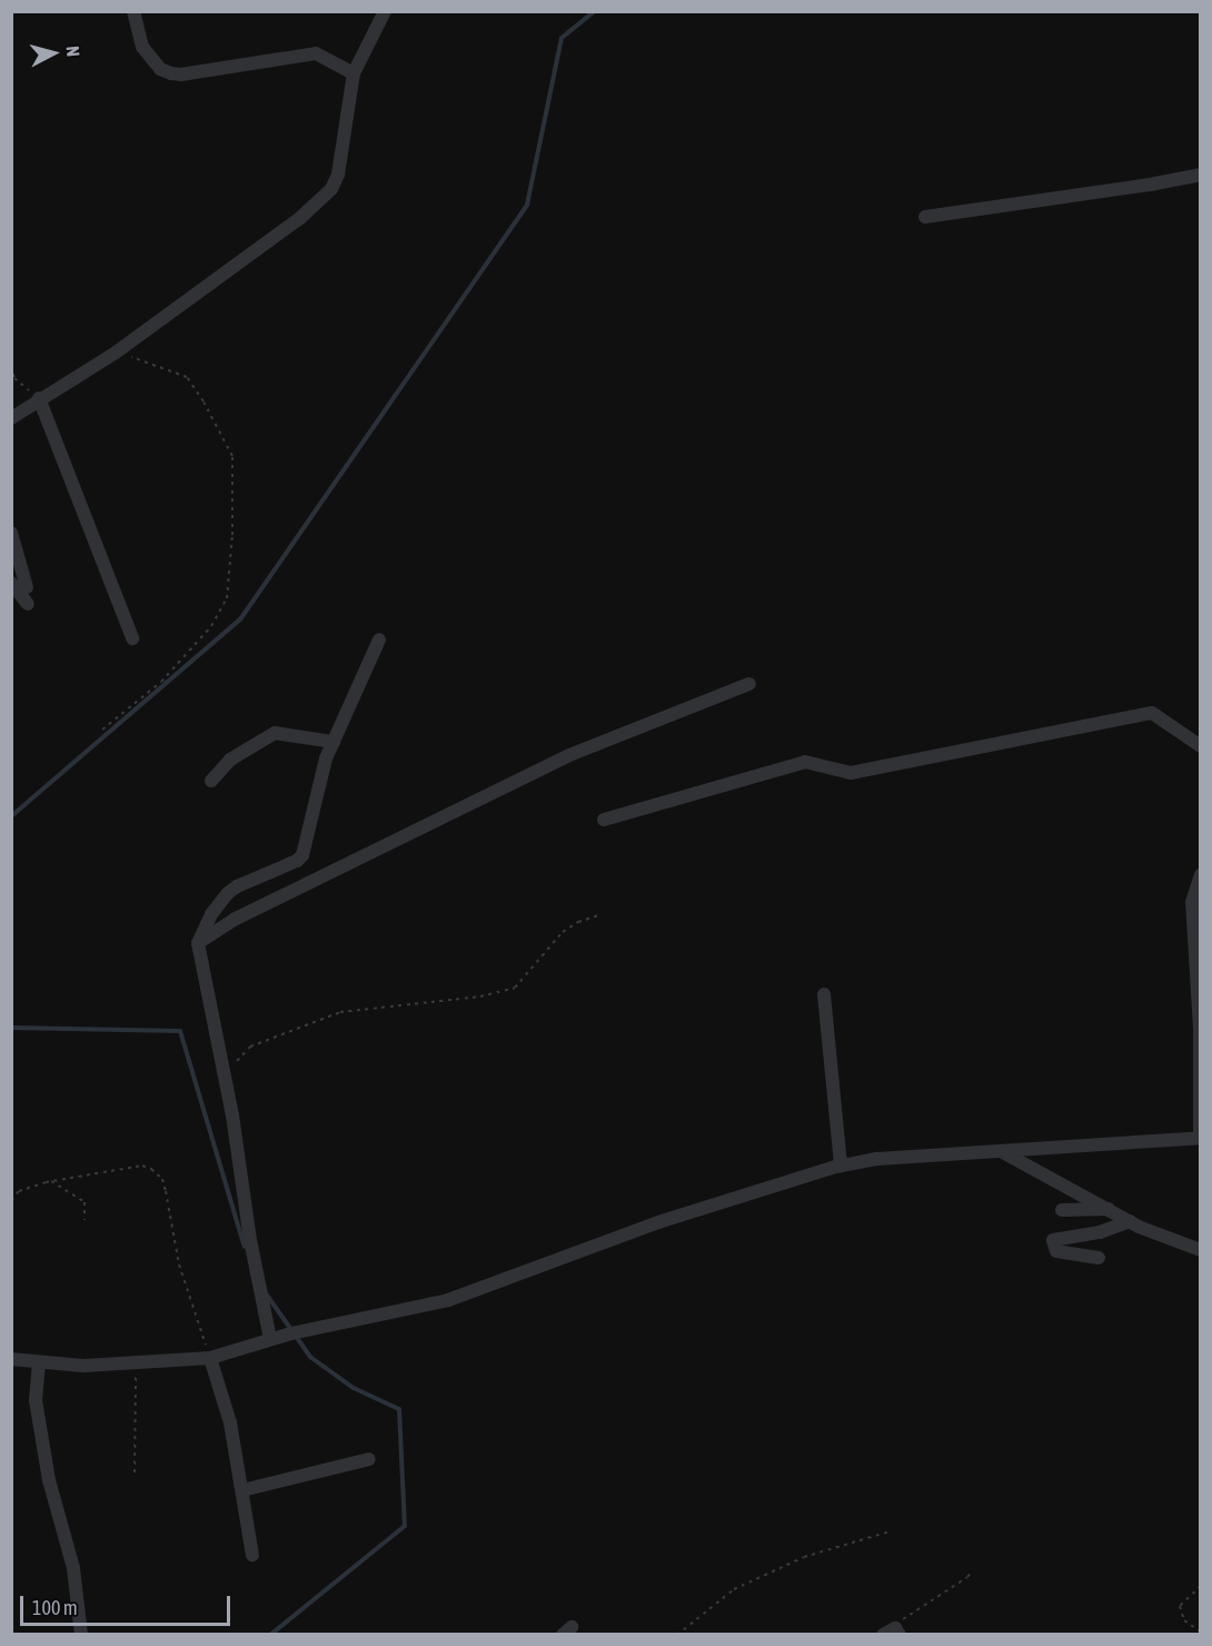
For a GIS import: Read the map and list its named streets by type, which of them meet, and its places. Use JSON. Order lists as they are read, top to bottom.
{
  "scale_bar": "100 m",
  "north": "right"
}
